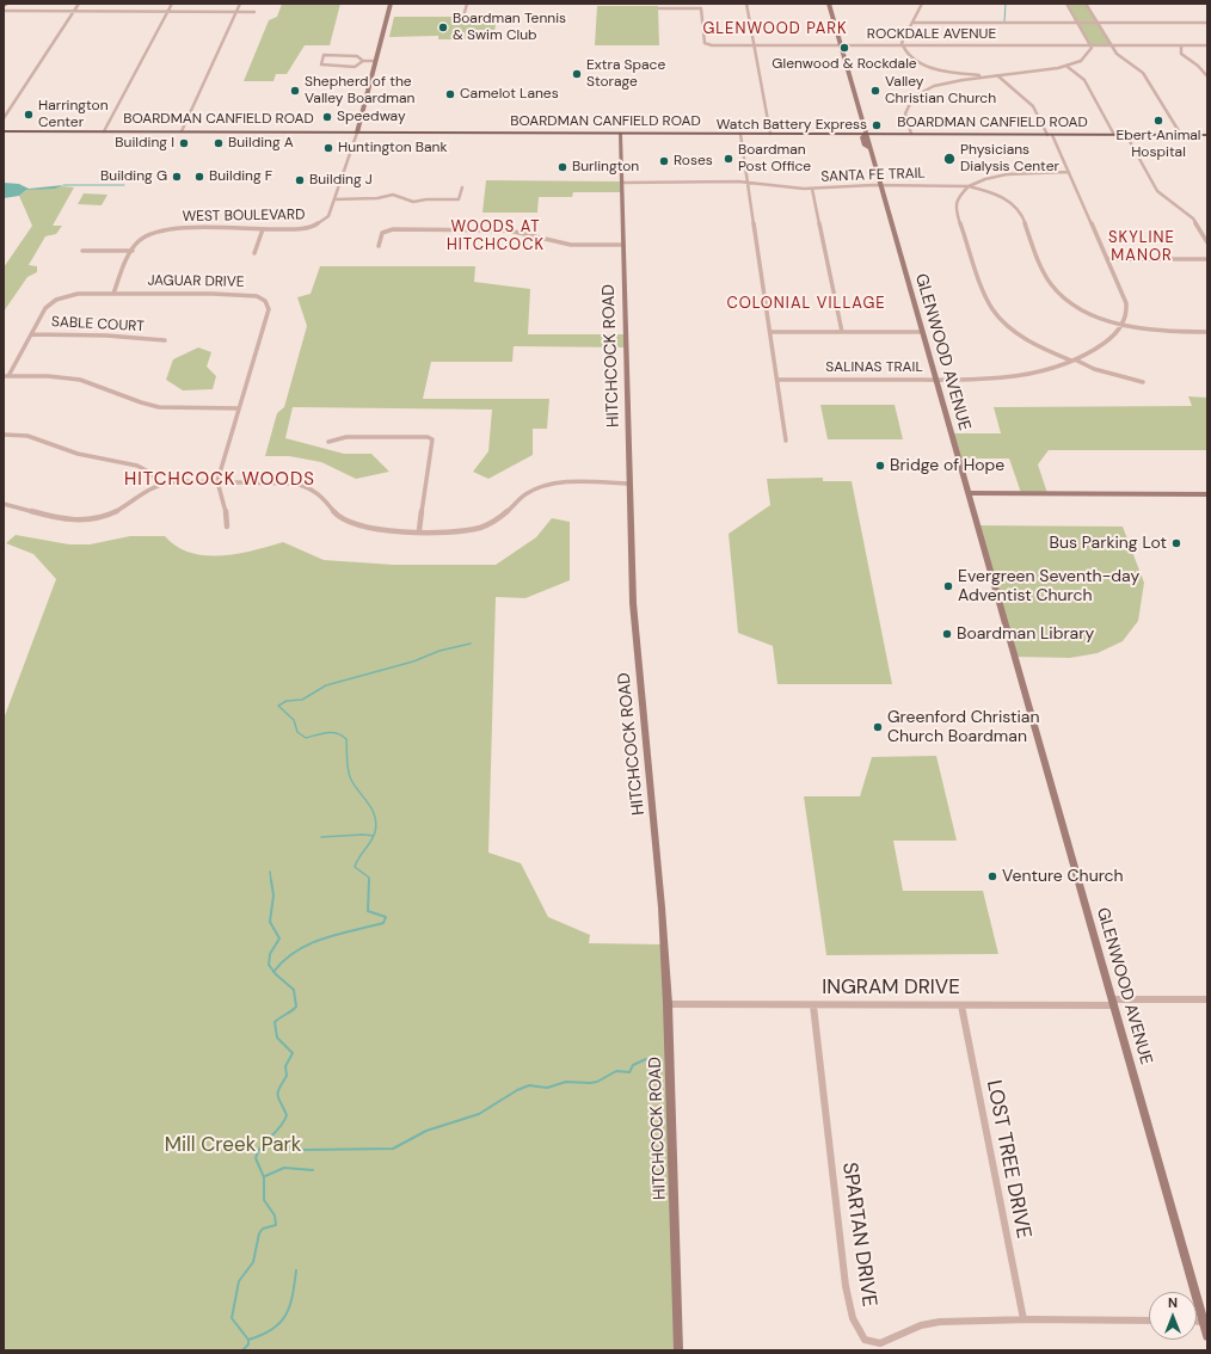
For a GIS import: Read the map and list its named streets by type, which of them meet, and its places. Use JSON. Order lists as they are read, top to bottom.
{
  "streets": {
    "main road": ["BOARDMAN CANFIELD ROAD"],
    "street": [
      "ROCKDALE AVENUE",
      "SANTA FE TRAIL",
      "WEST BOULEVARD",
      "JAGUAR DRIVE",
      "SABLE COURT",
      "GLENWOOD AVENUE",
      "HITCHCOCK ROAD",
      "SALINAS TRAIL",
      "INGRAM DRIVE",
      "LOST TREE DRIVE",
      "SPARTAN DRIVE"
    ]
  },
  "crossings": [
    ["ROCKDALE AVENUE", "GLENWOOD AVENUE"],
    ["BOARDMAN CANFIELD ROAD", "WEST BOULEVARD"],
    ["BOARDMAN CANFIELD ROAD", "GLENWOOD AVENUE"],
    ["BOARDMAN CANFIELD ROAD", "HITCHCOCK ROAD"],
    ["SANTA FE TRAIL", "GLENWOOD AVENUE"],
    ["SANTA FE TRAIL", "HITCHCOCK ROAD"],
    ["WEST BOULEVARD", "JAGUAR DRIVE"],
    ["JAGUAR DRIVE", "SABLE COURT"],
    ["GLENWOOD AVENUE", "SALINAS TRAIL"],
    ["GLENWOOD AVENUE", "INGRAM DRIVE"],
    ["HITCHCOCK ROAD", "INGRAM DRIVE"],
    ["INGRAM DRIVE", "LOST TREE DRIVE"],
    ["INGRAM DRIVE", "SPARTAN DRIVE"],
    ["LOST TREE DRIVE", "SPARTAN DRIVE"]
  ],
  "districts": [
    "GLENWOOD PARK",
    "WOODS AT HITCHCOCK",
    "SKYLINE MANOR",
    "COLONIAL VILLAGE",
    "HITCHCOCK WOODS"
  ],
  "parks": ["Mill Creek Park"],
  "places": [
    "Boardman Tennis & Swim Club",
    "Glenwood & Rockdale",
    "Extra Space Storage",
    "Shepherd of the Valley Boardman",
    "Valley Christian Church",
    "Camelot Lanes",
    "Harrington Center",
    "Speedway",
    "Ebert Animal Hospital",
    "Watch Battery Express",
    "Building I",
    "Building A",
    "Huntington Bank",
    "Boardman Post Office",
    "Physicians Dialysis Center",
    "Roses",
    "Burlington",
    "Building G",
    "Building F",
    "Building J",
    "Bridge of Hope",
    "Bus Parking Lot",
    "Evergreen Seventh-day Adventist Church",
    "Boardman Library",
    "Greenford Christian Church Boardman",
    "Venture Church"
  ],
  "north": "top"
}
